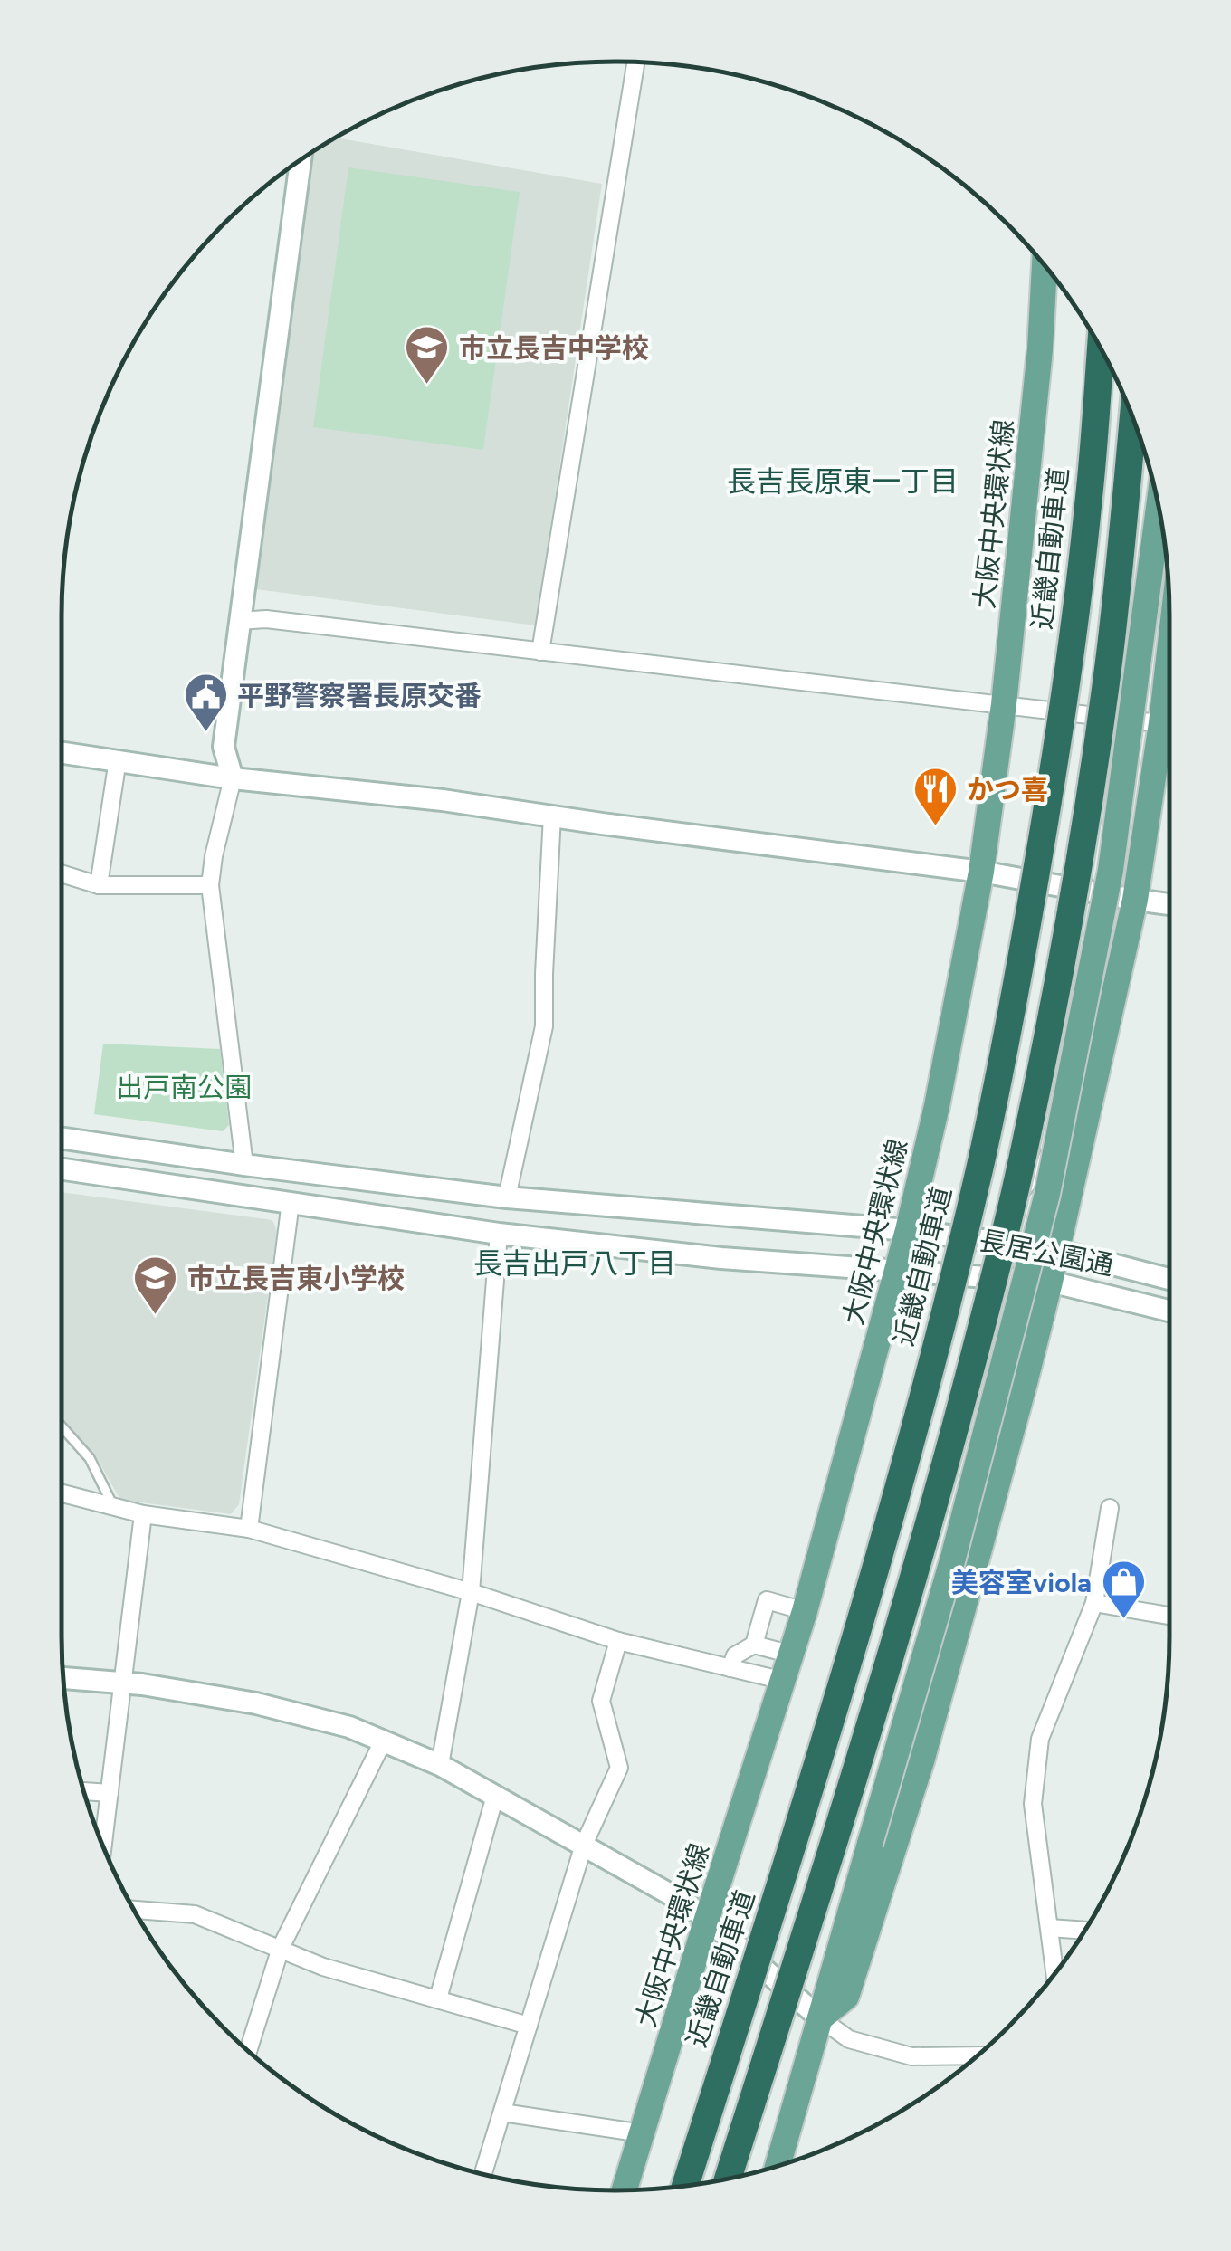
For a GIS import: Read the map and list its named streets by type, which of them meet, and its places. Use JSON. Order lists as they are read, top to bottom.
{
  "streets": {
    "highway": ["近畿自動車道"],
    "main road": ["大阪中央環状線"],
    "street": ["長居公園通"]
  },
  "crossings": [
    ["大阪中央環状線", "長居公園通"]
  ],
  "districts": ["長吉長原東一丁目", "長吉出戸八丁目"],
  "parks": ["出戸南公園"],
  "places": {
    "school or university": ["市立長吉中学校", "市立長吉東小学校"],
    "public building": ["平野警察署長原交番"],
    "restaurant": ["かつ喜"],
    "shop": ["美容室viola"]
  }
}
